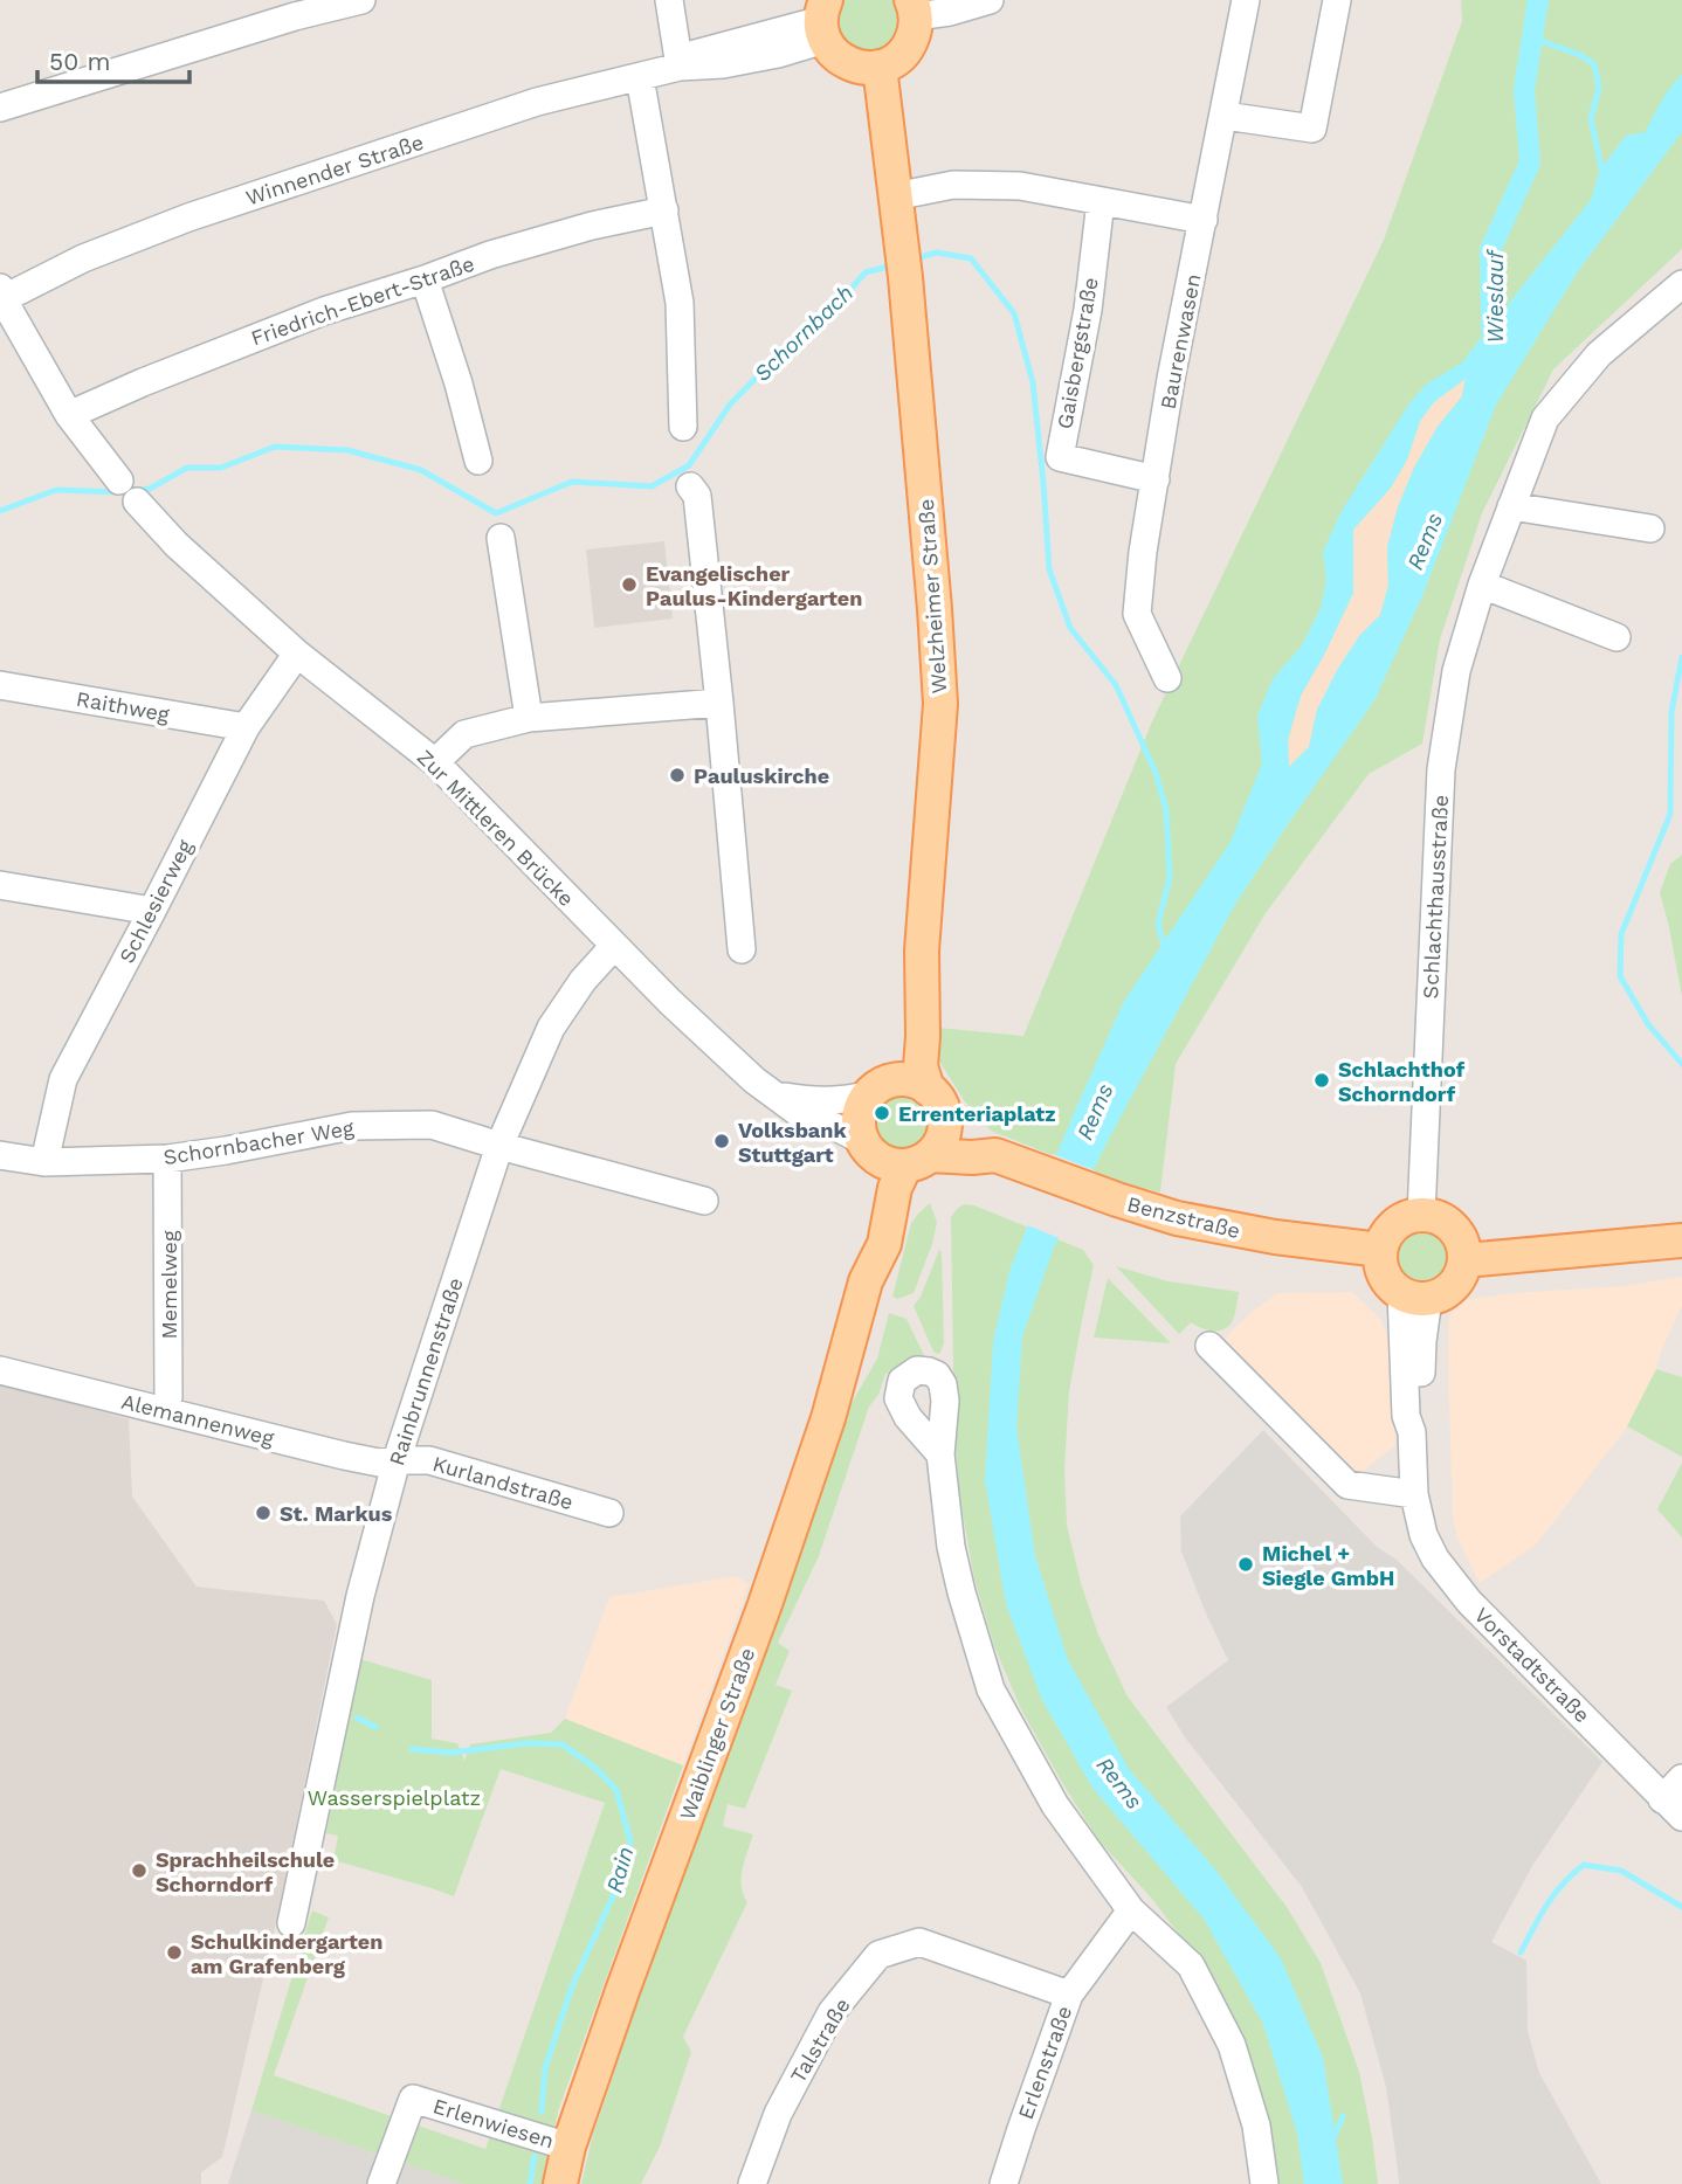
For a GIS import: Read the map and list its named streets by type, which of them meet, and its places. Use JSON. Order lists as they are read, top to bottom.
{
  "streets": {
    "main road": ["Welzheimer Straße", "Benzstraße", "Waiblinger Straße"],
    "street": [
      "Winnender Straße",
      "Friedrich-Ebert-Straße",
      "Baurenwasen",
      "Gaisbergstraße",
      "Raithweg",
      "Zur Mittleren Brücke",
      "Schlachthausstraße",
      "Schlesierweg",
      "Schornbacher Weg",
      "Memelweg",
      "Rainbrunnenstraße",
      "Alemannenweg",
      "Kurlandstraße",
      "Vorstadtstraße",
      "Talstraße",
      "Erlenstraße",
      "Erlenwiesen"
    ]
  },
  "crossings": [
    ["Winnender Straße", "Zur Mittleren Brücke"],
    ["Friedrich-Ebert-Straße", "Zur Mittleren Brücke"],
    ["Baurenwasen", "Gaisbergstraße"],
    ["Welzheimer Straße", "Zur Mittleren Brücke"],
    ["Welzheimer Straße", "Benzstraße"],
    ["Welzheimer Straße", "Waiblinger Straße"],
    ["Raithweg", "Schlesierweg"],
    ["Zur Mittleren Brücke", "Schlesierweg"],
    ["Zur Mittleren Brücke", "Benzstraße"],
    ["Zur Mittleren Brücke", "Rainbrunnenstraße"],
    ["Zur Mittleren Brücke", "Waiblinger Straße"],
    ["Schlachthausstraße", "Benzstraße"],
    ["Schlachthausstraße", "Vorstadtstraße"],
    ["Schlesierweg", "Schornbacher Weg"],
    ["Schornbacher Weg", "Memelweg"],
    ["Schornbacher Weg", "Rainbrunnenstraße"],
    ["Benzstraße", "Vorstadtstraße"],
    ["Benzstraße", "Waiblinger Straße"],
    ["Memelweg", "Alemannenweg"],
    ["Rainbrunnenstraße", "Alemannenweg"],
    ["Rainbrunnenstraße", "Kurlandstraße"],
    ["Alemannenweg", "Kurlandstraße"],
    ["Waiblinger Straße", "Erlenwiesen"],
    ["Talstraße", "Erlenstraße"]
  ],
  "water": [
    "Wieslauf",
    "Schornbach",
    "Rems",
    "Rain"
  ],
  "parks": ["Wasserspielplatz"],
  "places": [
    "Evangelischer Paulus-Kindergarten",
    "Pauluskirche",
    "Schlachthof Schorndorf",
    "Errenteriaplatz",
    "Volksbank Stuttgart",
    "St. Markus",
    "Michel + Siegle GmbH",
    "Sprachheilschule Schorndorf",
    "Schulkindergarten am Grafenberg"
  ],
  "scale_bar": "50 m"
}
